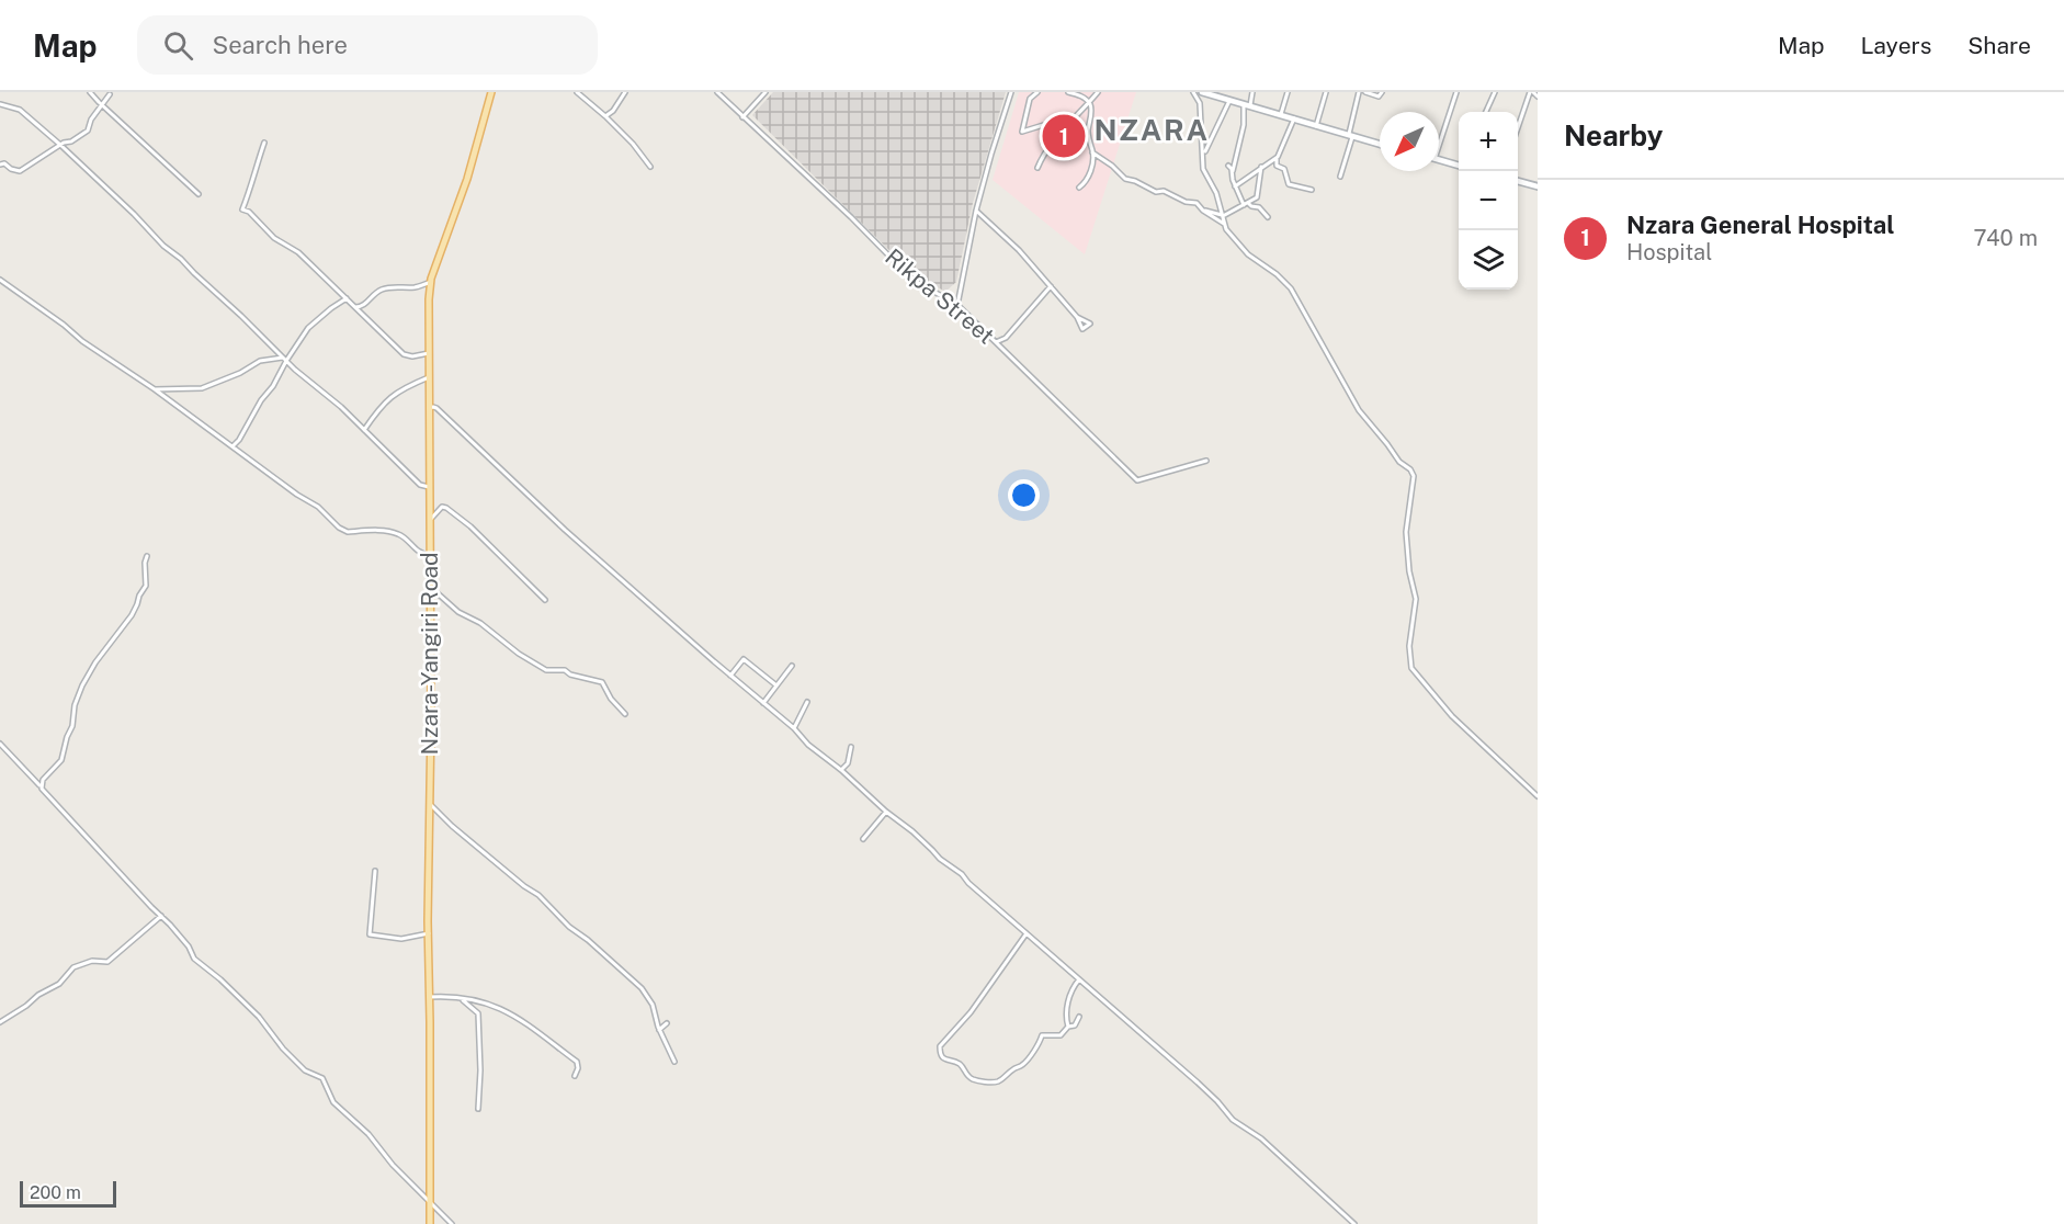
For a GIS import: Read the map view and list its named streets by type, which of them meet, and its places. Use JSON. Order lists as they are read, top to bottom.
{
  "streets": {
    "main road": ["Nzara-Yangiri Road"],
    "street": ["Rikpa Street"]
  },
  "districts": ["NZARA"],
  "scale_bar": "200 m",
  "north": "bottom left",
  "page": {
    "header": "Map",
    "search": "Search here",
    "nav": ["Map", "Layers", "Share"],
    "heading": "Nearby",
    "map_buttons": ["+", "−"],
    "pins": "1",
    "list": [
      {
        "mark": "1",
        "name": "Nzara General Hospital",
        "note": "Hospital",
        "value": "740 m"
      }
    ],
    "scale": "200 m"
  }
}
